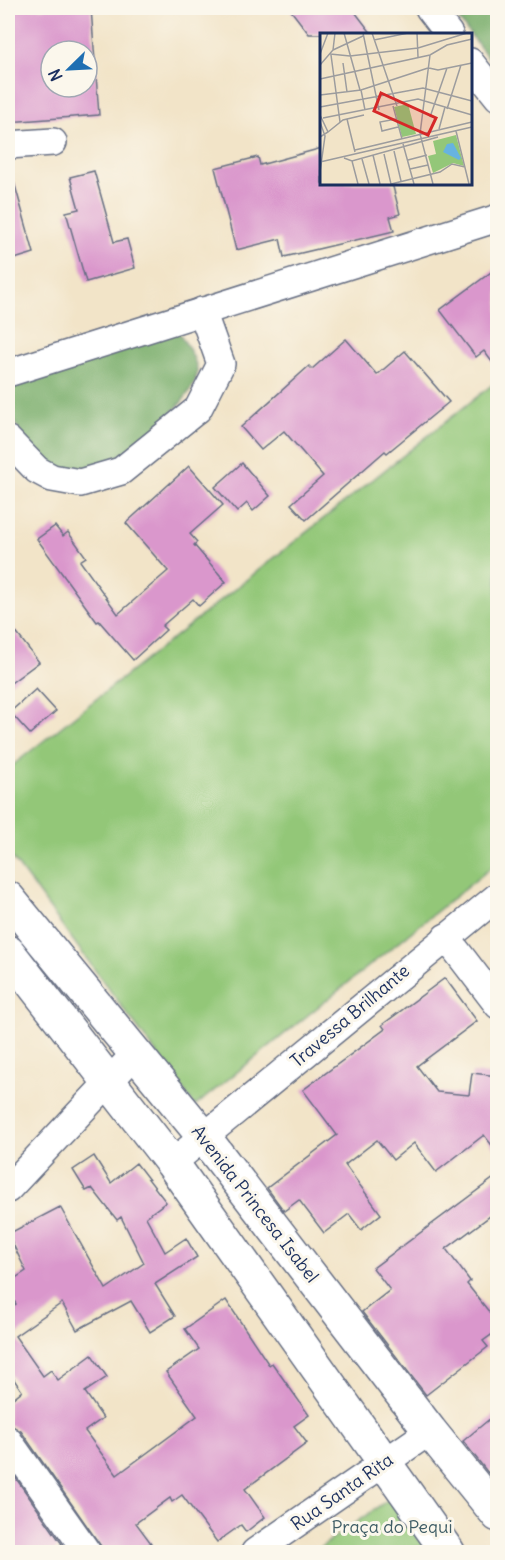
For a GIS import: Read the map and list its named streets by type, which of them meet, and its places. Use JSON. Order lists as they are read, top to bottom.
{
  "streets": {
    "main road": ["Avenida Princesa Isabel"],
    "street": ["Travessa Brilhante", "Rua Santa Rita"]
  },
  "crossings": [
    ["Travessa Brilhante", "Avenida Princesa Isabel"],
    ["Avenida Princesa Isabel", "Rua Santa Rita"]
  ],
  "parks": ["Praça do Pequi"],
  "north": "bottom left"
}
